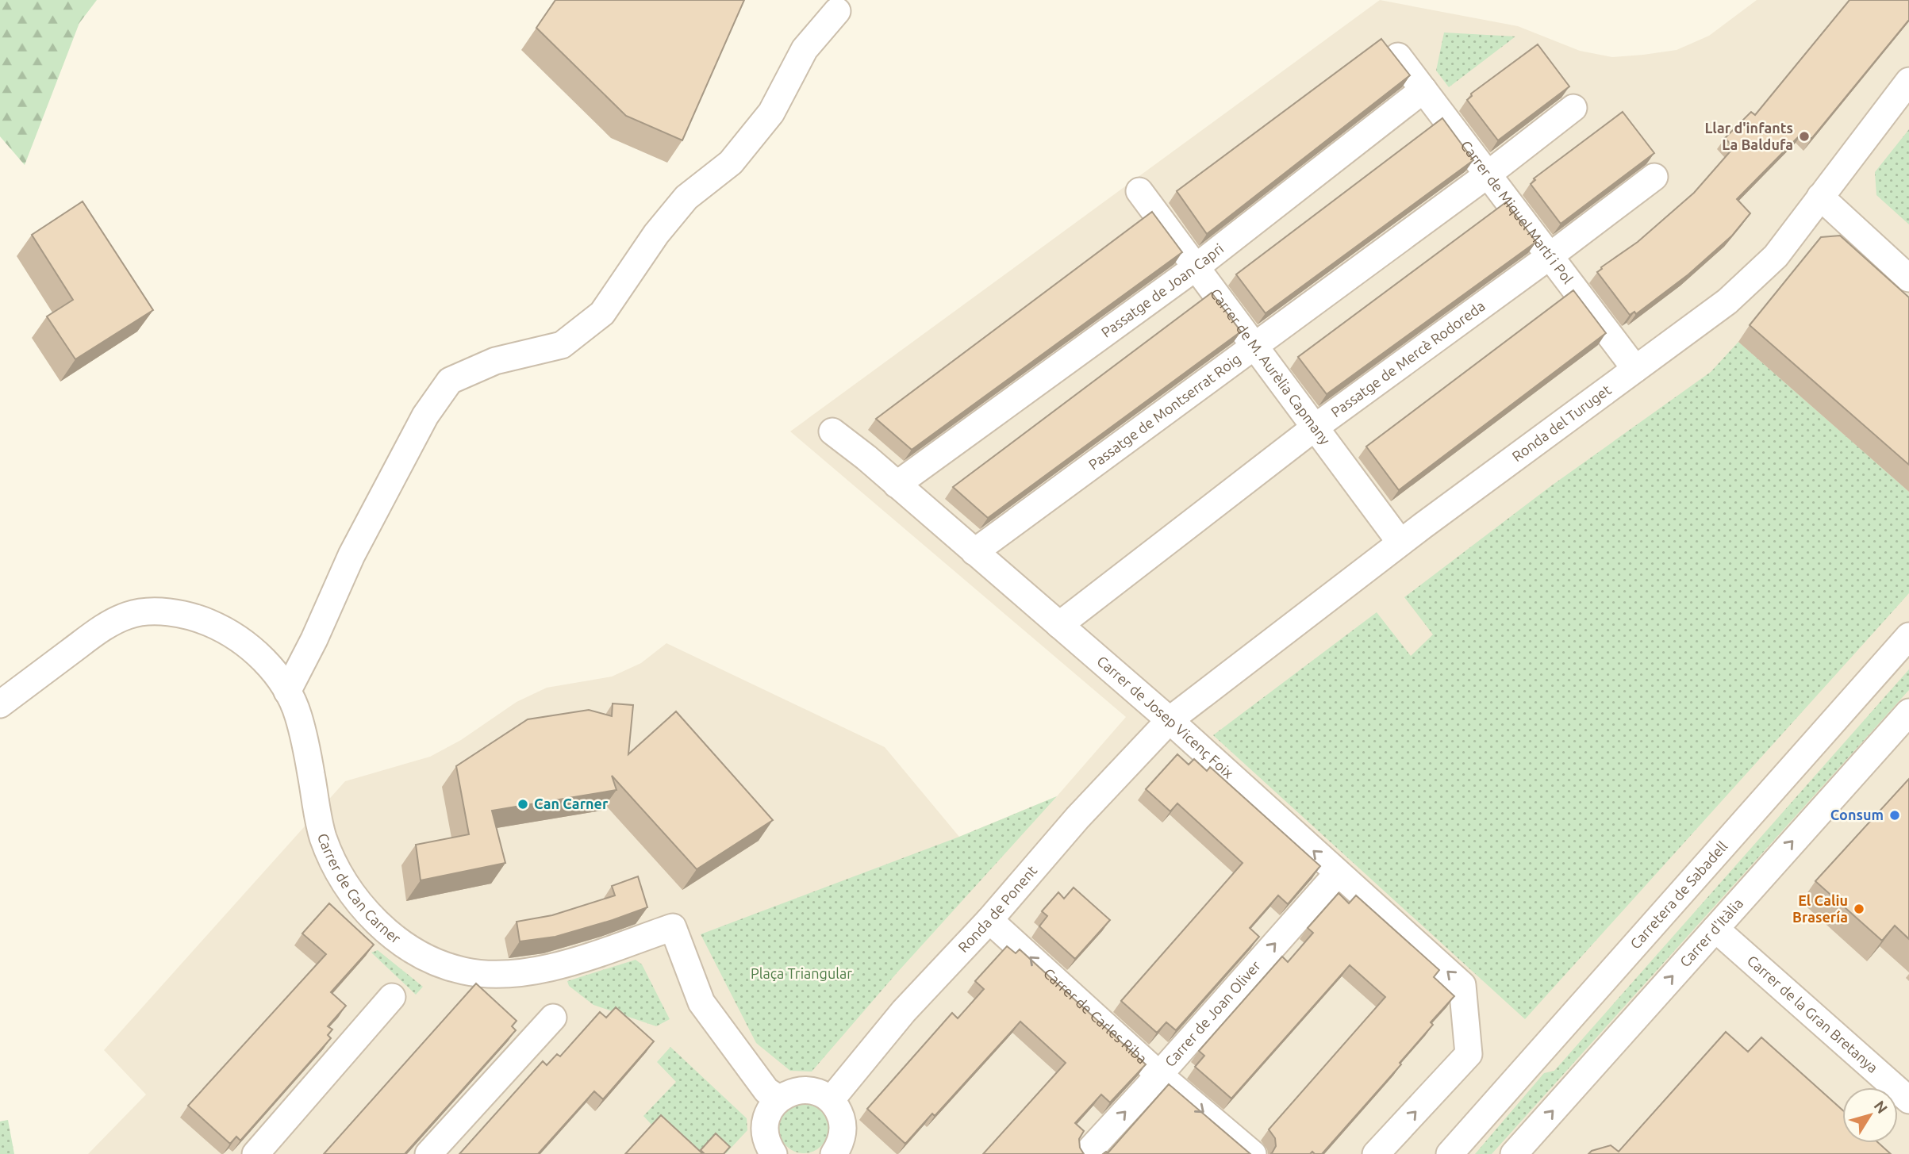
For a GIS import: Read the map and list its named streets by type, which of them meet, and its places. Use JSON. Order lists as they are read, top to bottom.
{
  "streets": {
    "street": [
      "Carrer de Miquel Martí i Pol",
      "Passatge de Joan Capri",
      "Passatge de Mercè Rodoreda",
      "Carrer de M. Aurèlia Capmany",
      "Passatge de Montserrat Roig",
      "Ronda del Turuget",
      "Carrer de Josep Vicenç Foix",
      "Carrer de Can Carner",
      "Carretera de Sabadell",
      "Ronda de Ponent",
      "Carrer d'Itàlia",
      "Carrer de Joan Oliver",
      "Carrer de la Gran Bretanya",
      "Carrer de Carles Riba"
    ]
  },
  "crossings": [
    ["Carrer de Miquel Martí i Pol", "Passatge de Joan Capri"],
    ["Carrer de Miquel Martí i Pol", "Passatge de Mercè Rodoreda"],
    ["Carrer de Miquel Martí i Pol", "Passatge de Montserrat Roig"],
    ["Carrer de Miquel Martí i Pol", "Ronda del Turuget"],
    ["Passatge de Joan Capri", "Carrer de M. Aurèlia Capmany"],
    ["Passatge de Joan Capri", "Carrer de Josep Vicenç Foix"],
    ["Passatge de Mercè Rodoreda", "Carrer de M. Aurèlia Capmany"],
    ["Passatge de Mercè Rodoreda", "Carrer de Josep Vicenç Foix"],
    ["Carrer de M. Aurèlia Capmany", "Passatge de Montserrat Roig"],
    ["Carrer de M. Aurèlia Capmany", "Ronda del Turuget"],
    ["Passatge de Montserrat Roig", "Carrer de Josep Vicenç Foix"],
    ["Ronda del Turuget", "Carrer de Josep Vicenç Foix"],
    ["Ronda del Turuget", "Ronda de Ponent"],
    ["Carrer de Josep Vicenç Foix", "Ronda de Ponent"],
    ["Carrer de Josep Vicenç Foix", "Carrer de Joan Oliver"],
    ["Ronda de Ponent", "Carrer de Carles Riba"],
    ["Carrer d'Itàlia", "Carrer de la Gran Bretanya"],
    ["Carrer de Joan Oliver", "Carrer de Carles Riba"]
  ],
  "one_way": ["Carrer d'Itàlia", "Carrer de Joan Oliver"],
  "parks": ["Plaça Triangular"],
  "places": [
    "Llar d'infants La Baldufa",
    "Can Carner",
    "Consum",
    "El Caliu Brasería"
  ],
  "north": "top right"
}
